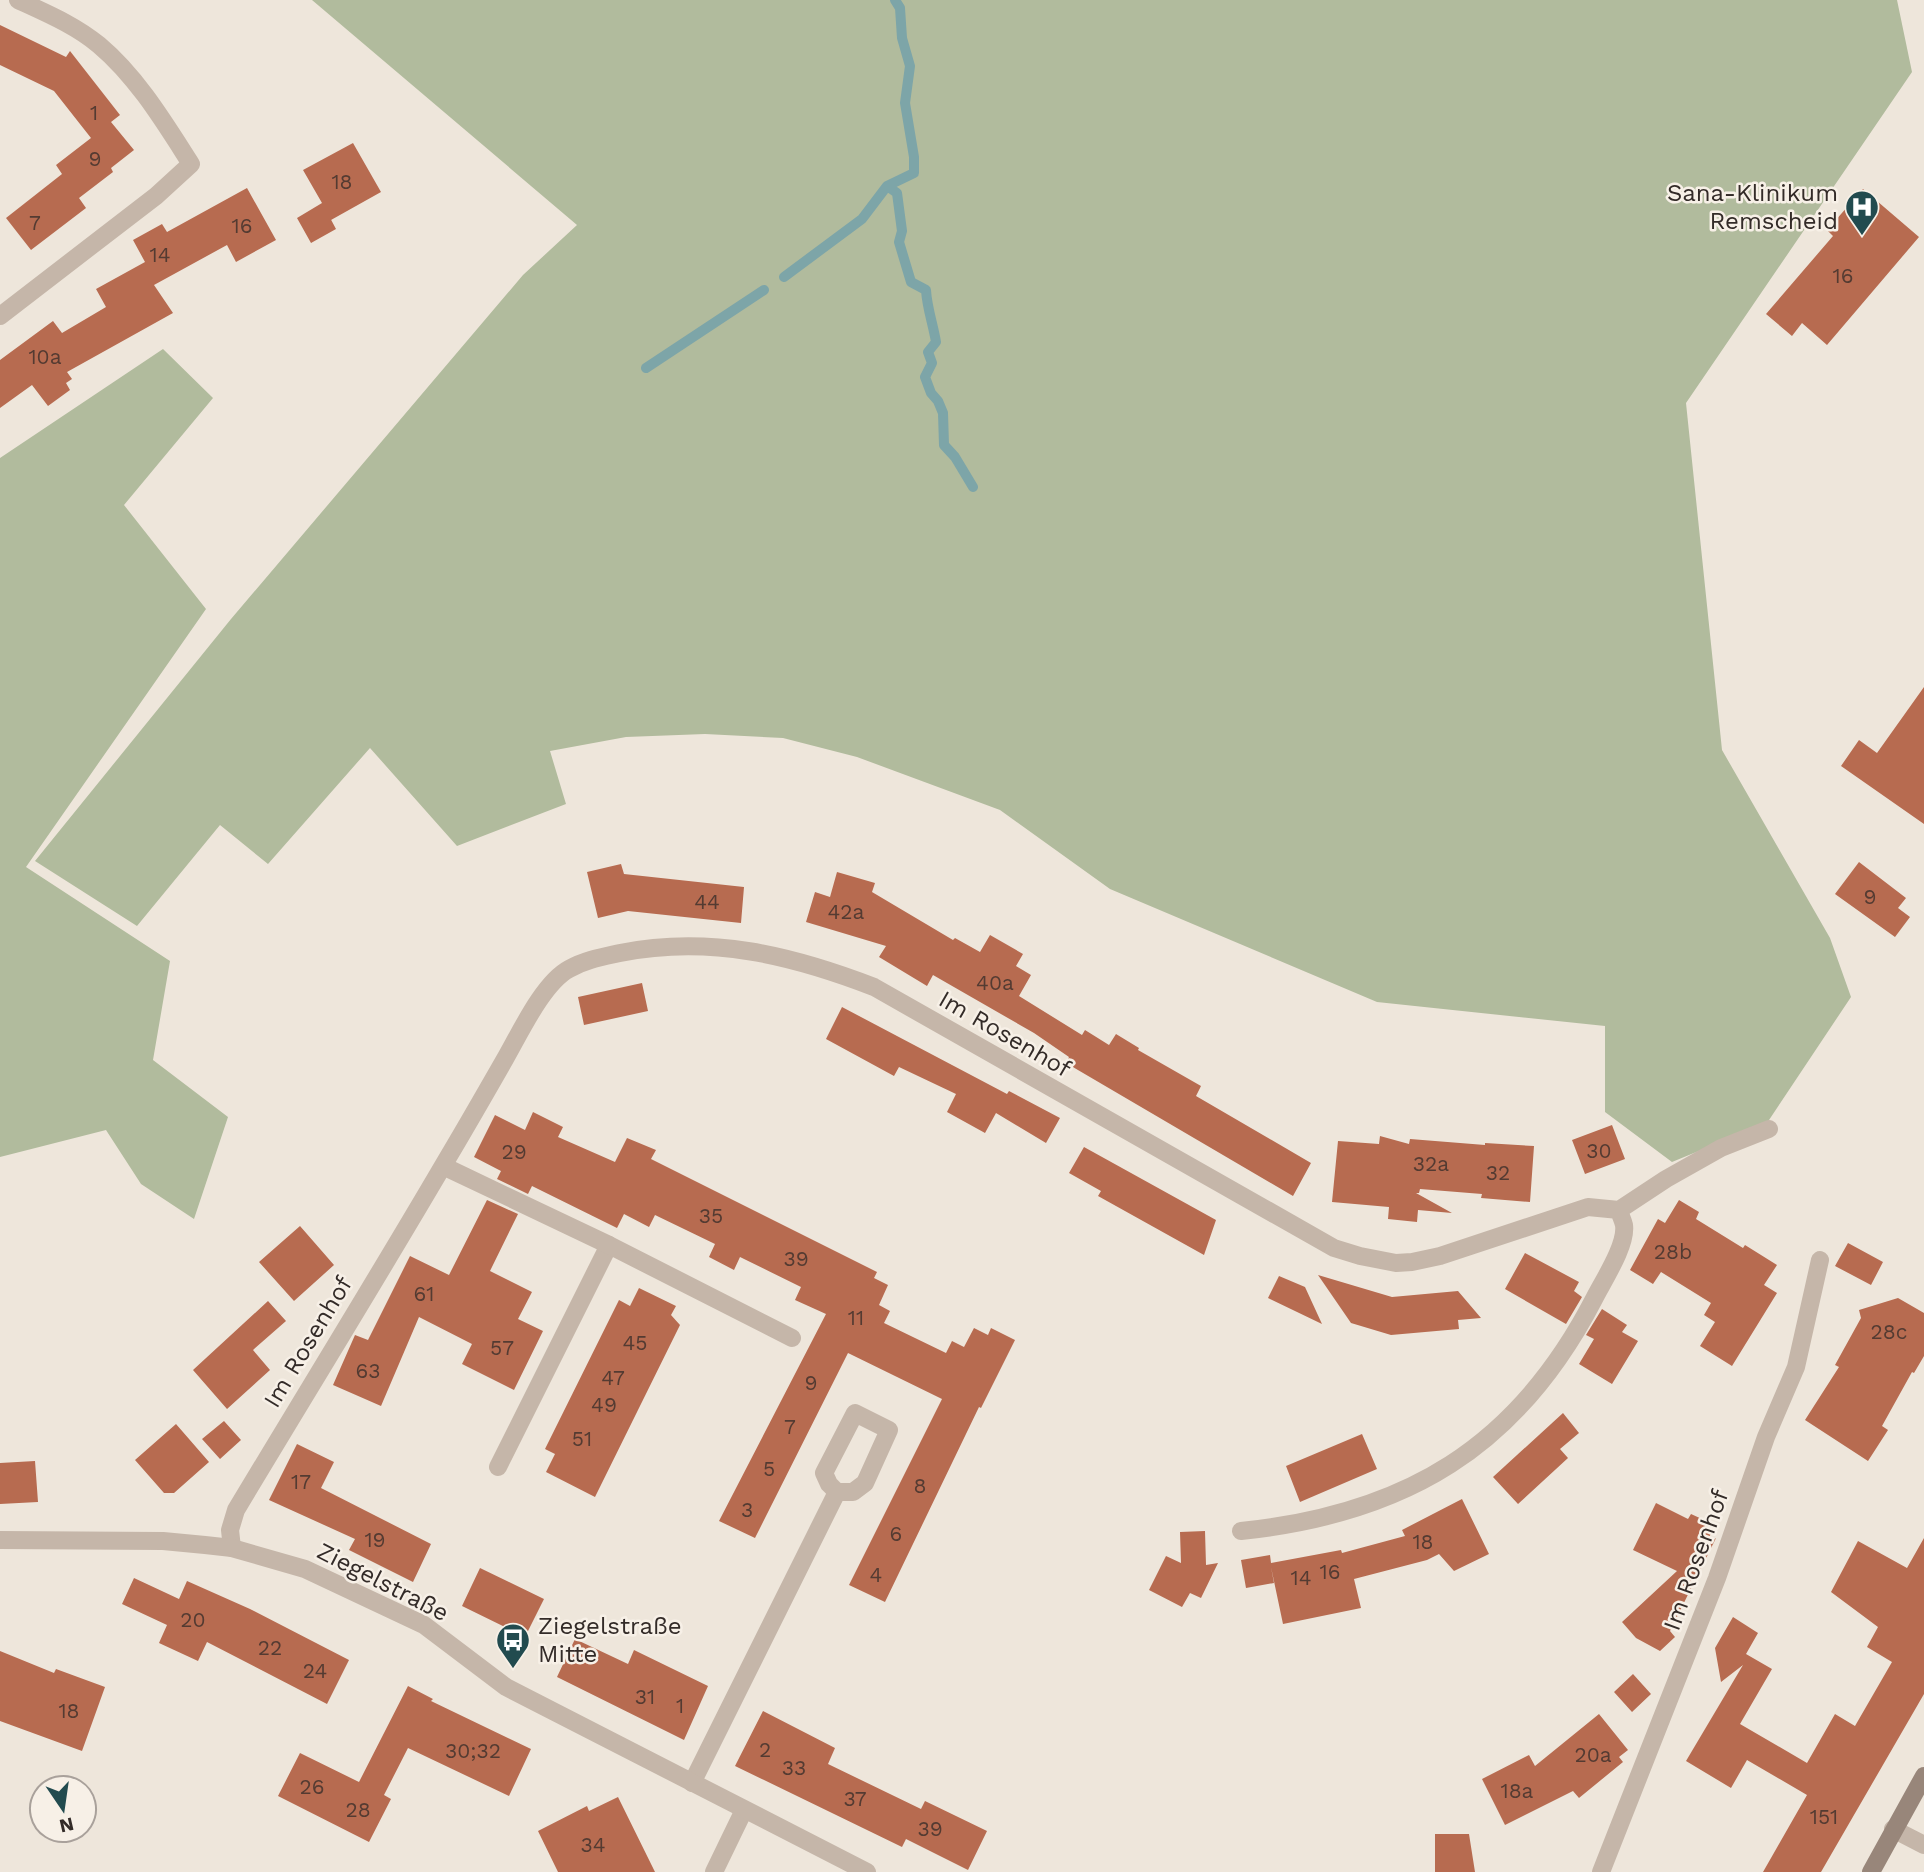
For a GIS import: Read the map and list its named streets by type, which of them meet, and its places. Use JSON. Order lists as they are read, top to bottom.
{
  "streets": {
    "street": ["Im Rosenhof", "Ziegelstraße"]
  },
  "crossings": [
    ["Im Rosenhof", "Ziegelstraße"]
  ],
  "places": {
    "hospital": ["Sana-Klinikum Remscheid"],
    "bus stop": ["Ziegelstraße Mitte"]
  },
  "house_numbers": [
    "1",
    "9",
    "18",
    "7",
    "16",
    "14",
    "16",
    "10a",
    "9",
    "44",
    "42a",
    "40a",
    "30",
    "29",
    "32a",
    "32",
    "35",
    "28b",
    "39",
    "61",
    "11",
    "28c",
    "45",
    "57",
    "63",
    "47",
    "9",
    "49",
    "7",
    "51",
    "5",
    "17",
    "8",
    "3",
    "6",
    "19",
    "18",
    "16",
    "4",
    "14",
    "20",
    "22",
    "24",
    "31",
    "1",
    "18",
    "2",
    "30;32",
    "20a",
    "33",
    "26",
    "18a",
    "37",
    "28",
    "151",
    "39",
    "34"
  ],
  "north": "bottom"
}
